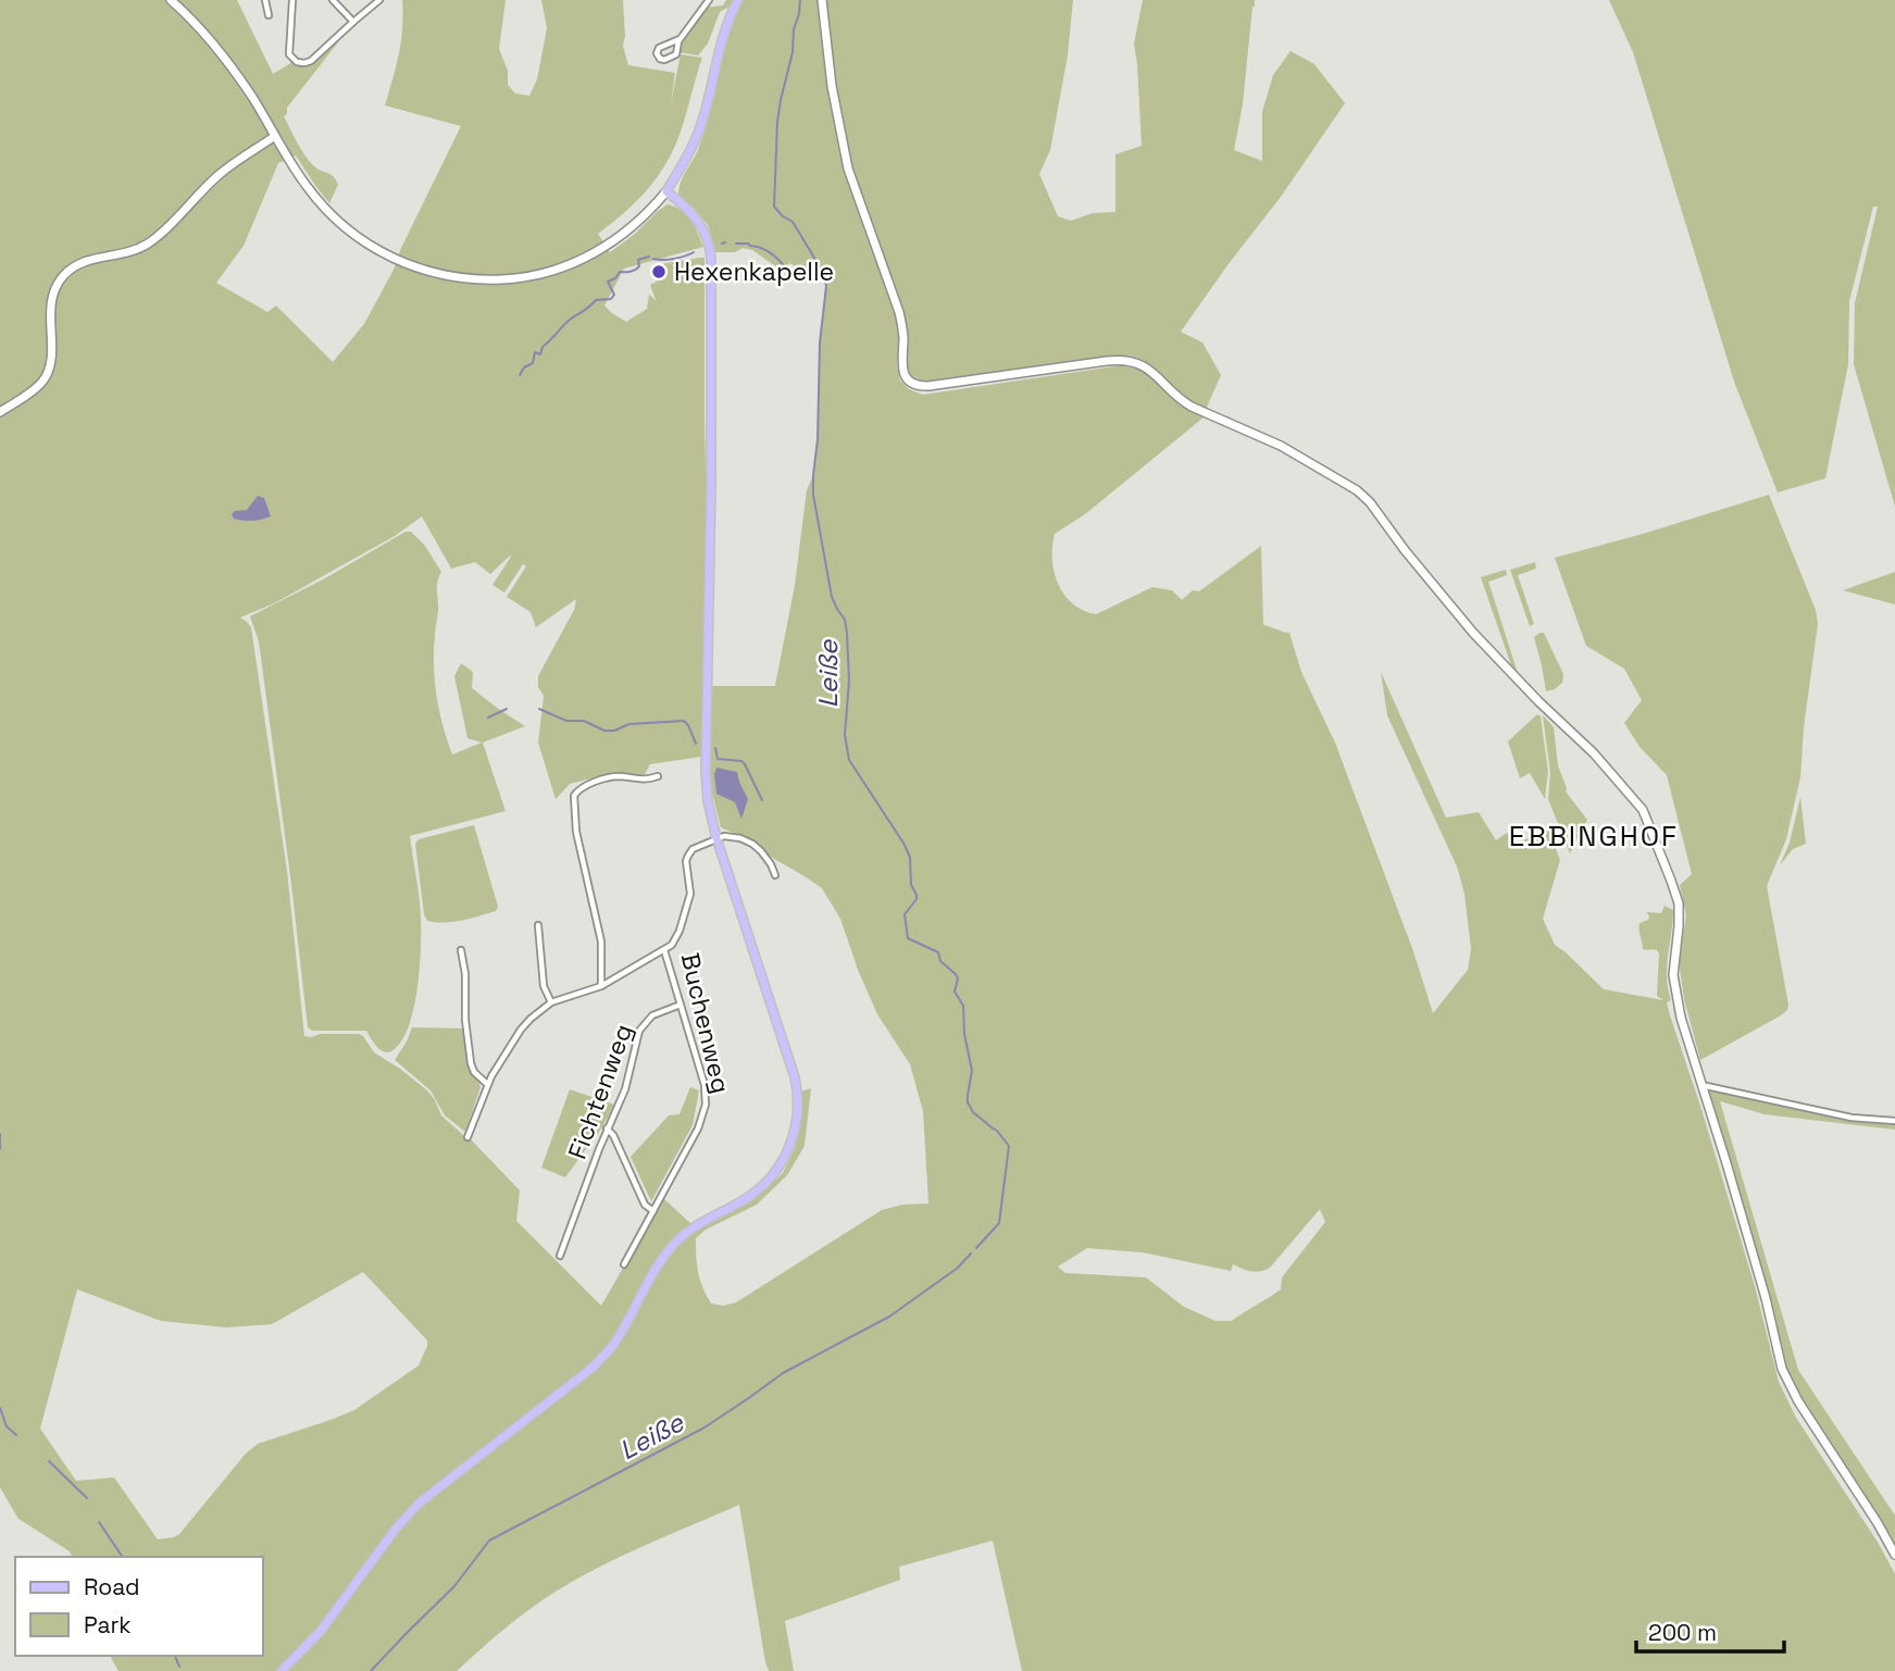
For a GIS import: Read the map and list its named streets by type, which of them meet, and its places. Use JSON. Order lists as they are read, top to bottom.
{
  "streets": {
    "street": ["Buchenweg", "Fichtenweg"]
  },
  "crossings": [
    ["Buchenweg", "Fichtenweg"]
  ],
  "districts": ["EBBINGHOF"],
  "water": ["Leiße"],
  "places": ["Hexenkapelle"],
  "legend": ["Road", "Park"],
  "scale_bar": "200 m"
}
